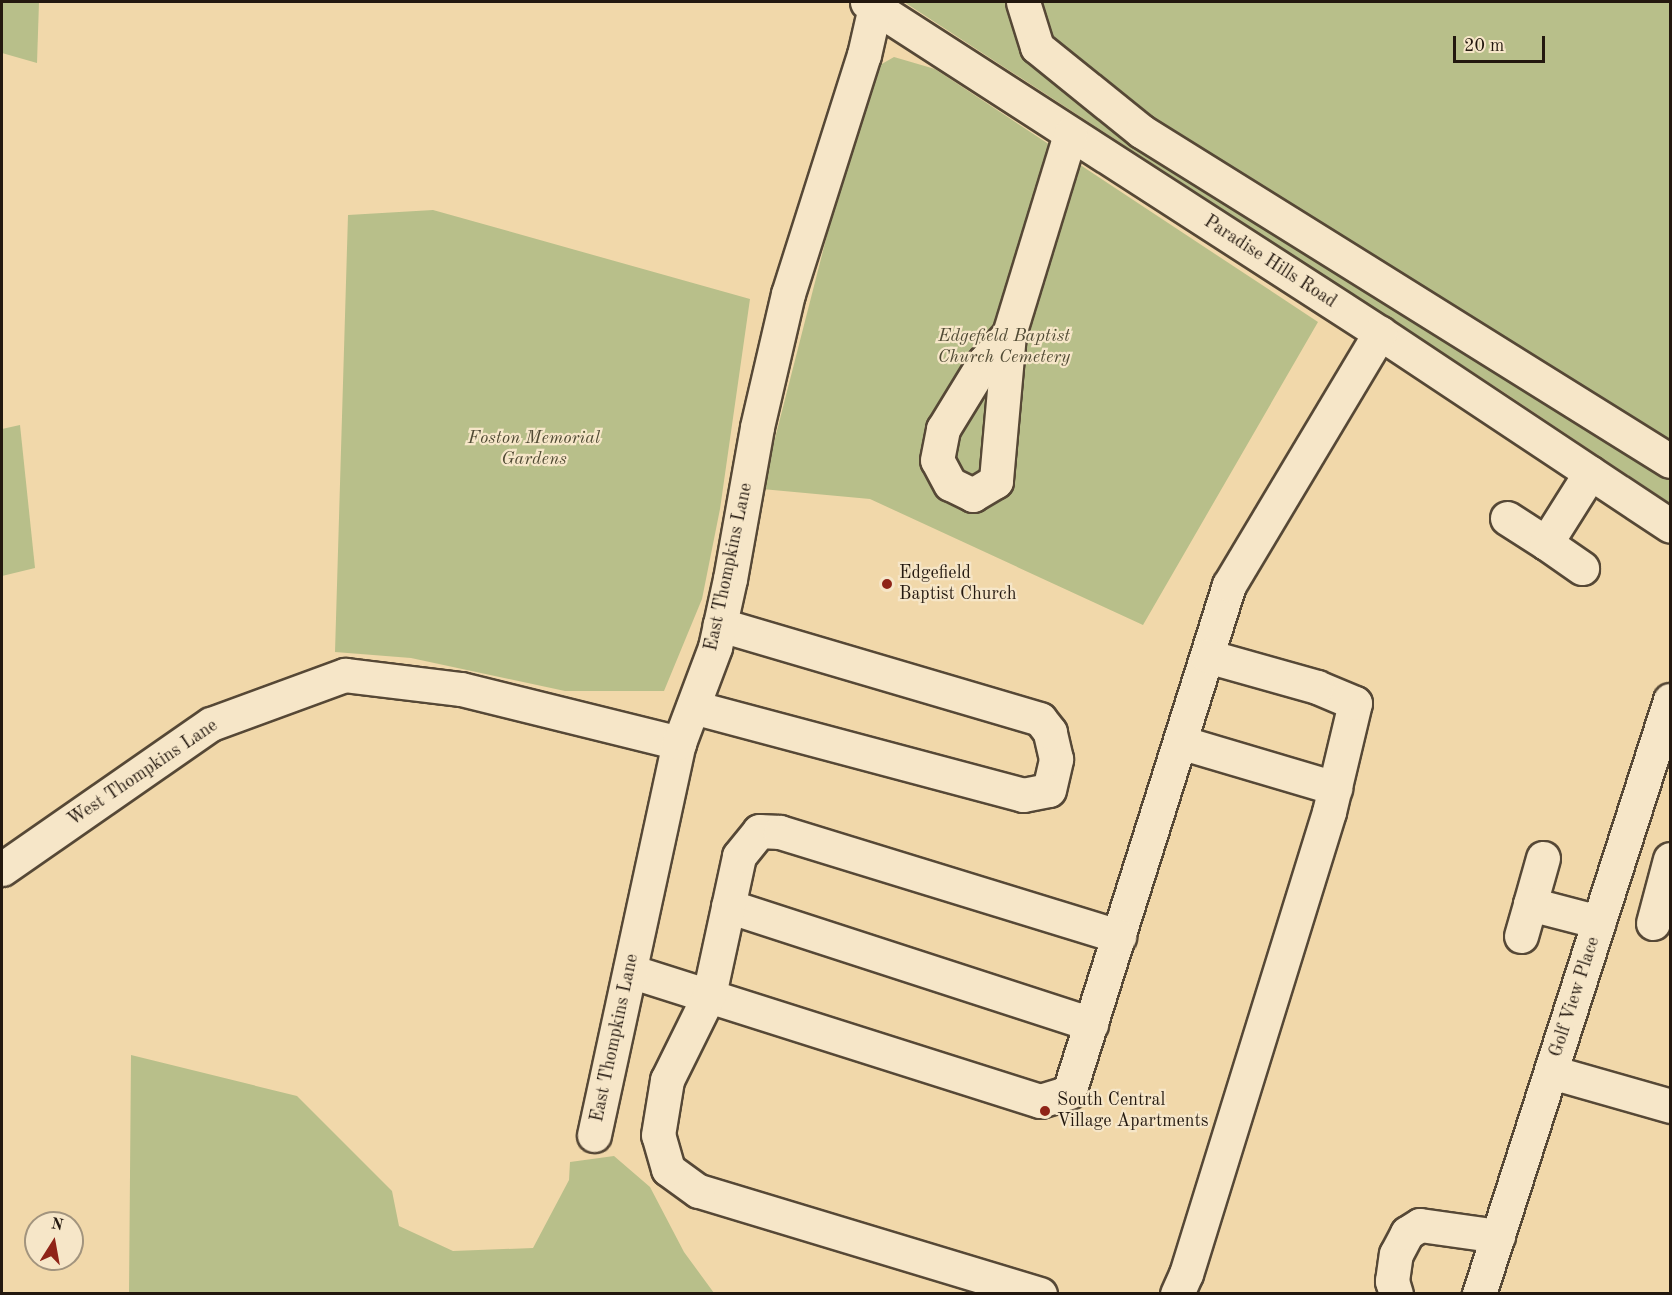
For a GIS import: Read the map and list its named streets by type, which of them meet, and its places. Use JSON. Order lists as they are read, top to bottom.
{
  "streets": {
    "street": [
      "Paradise Hills Road",
      "East Thompkins Lane",
      "West Thompkins Lane",
      "Golf View Place"
    ]
  },
  "crossings": [
    ["Paradise Hills Road", "East Thompkins Lane"],
    ["East Thompkins Lane", "West Thompkins Lane"]
  ],
  "parks": ["Edgefield Baptist Church Cemetery", "Foston Memorial Gardens"],
  "places": ["Edgefield Baptist Church", "South Central Village Apartments"],
  "scale_bar": "20 m",
  "north": "top"
}
